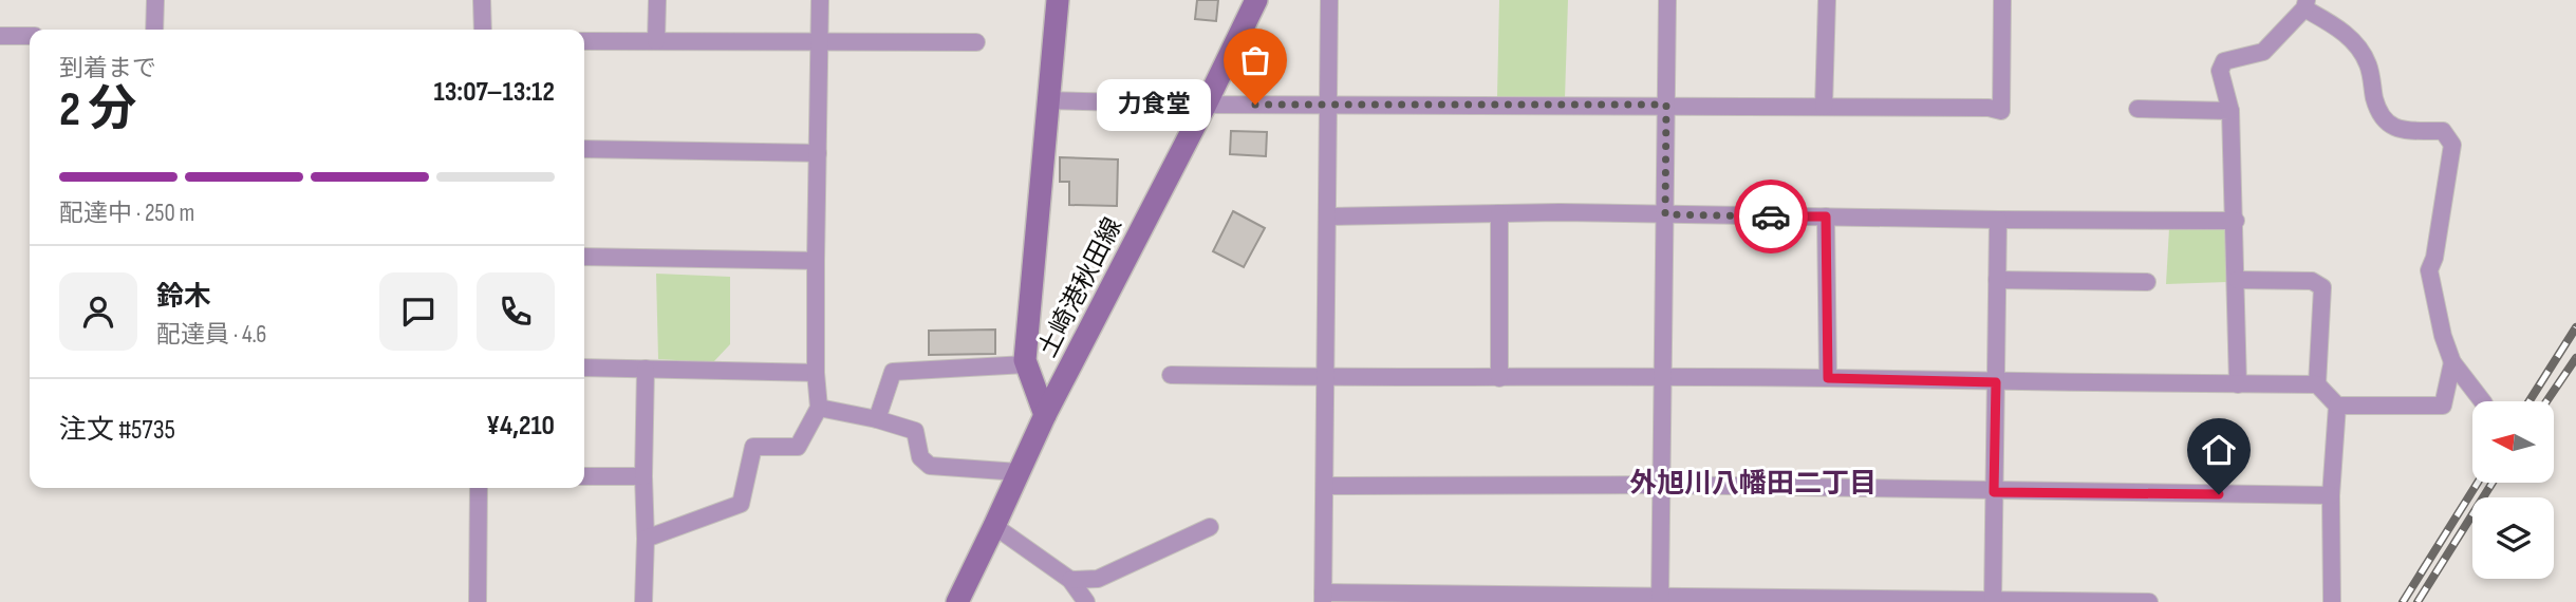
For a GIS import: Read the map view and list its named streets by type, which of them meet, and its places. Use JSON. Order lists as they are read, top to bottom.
{
  "streets": {
    "main road": ["土崎港秋田線"]
  },
  "districts": ["外旭川八幡田二丁目"],
  "places": ["力食堂"],
  "north": "left",
  "page": {
    "heading": ["2 分", "到着まで", "13:07–13:12"],
    "panel": [
      "鈴木",
      "配達員 · 4.6",
      "注文 #5735",
      "¥4,210"
    ],
    "bubble": "力食堂",
    "bar": "配達中 · 250 m"
  }
}
